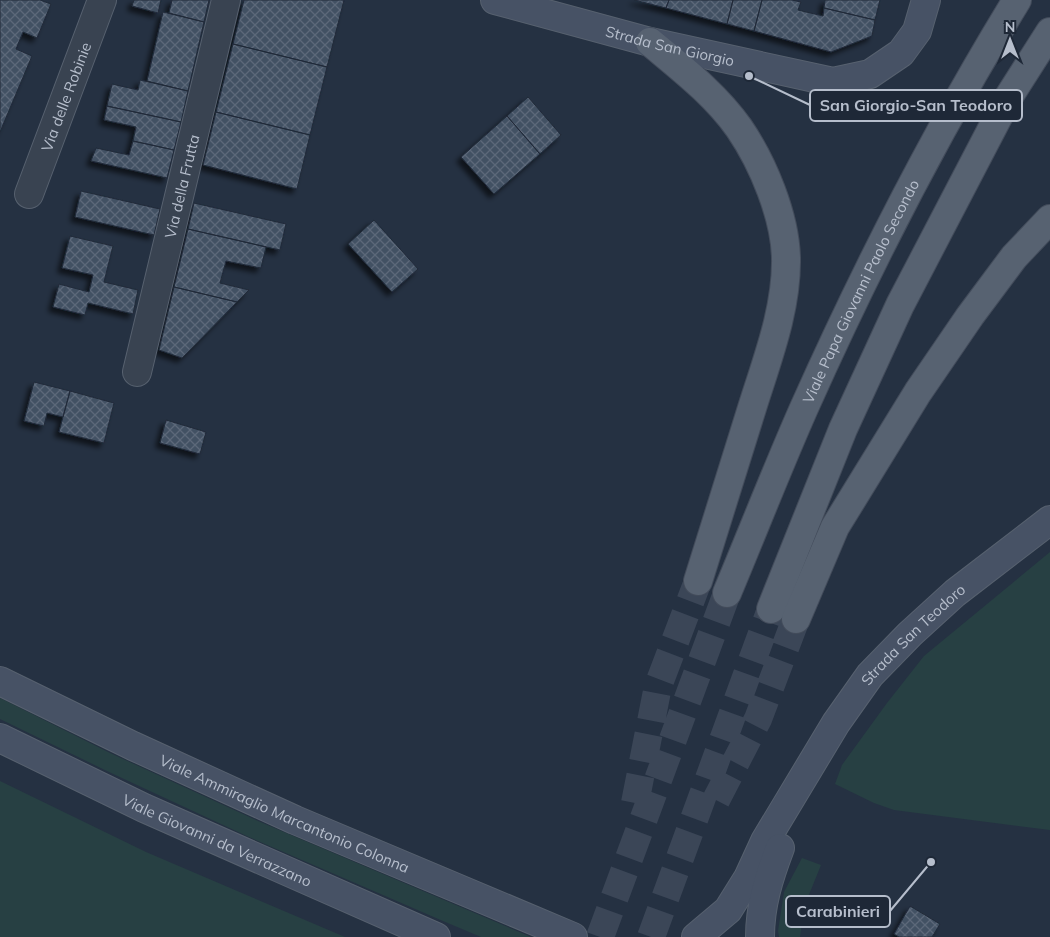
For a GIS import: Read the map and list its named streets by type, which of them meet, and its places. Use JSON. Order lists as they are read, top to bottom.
{
  "streets": {
    "main road": ["Viale Papa Giovanni Paolo Secondo"],
    "street": [
      "Strada San Giorgio",
      "Via delle Robinie",
      "Via della Frutta",
      "Strada San Teodoro",
      "Viale Ammiraglio Marcantonio Colonna",
      "Viale Giovanni da Verrazzano"
    ]
  },
  "places": ["San Giorgio-San Teodoro", "Carabinieri"],
  "north": "top"
}
